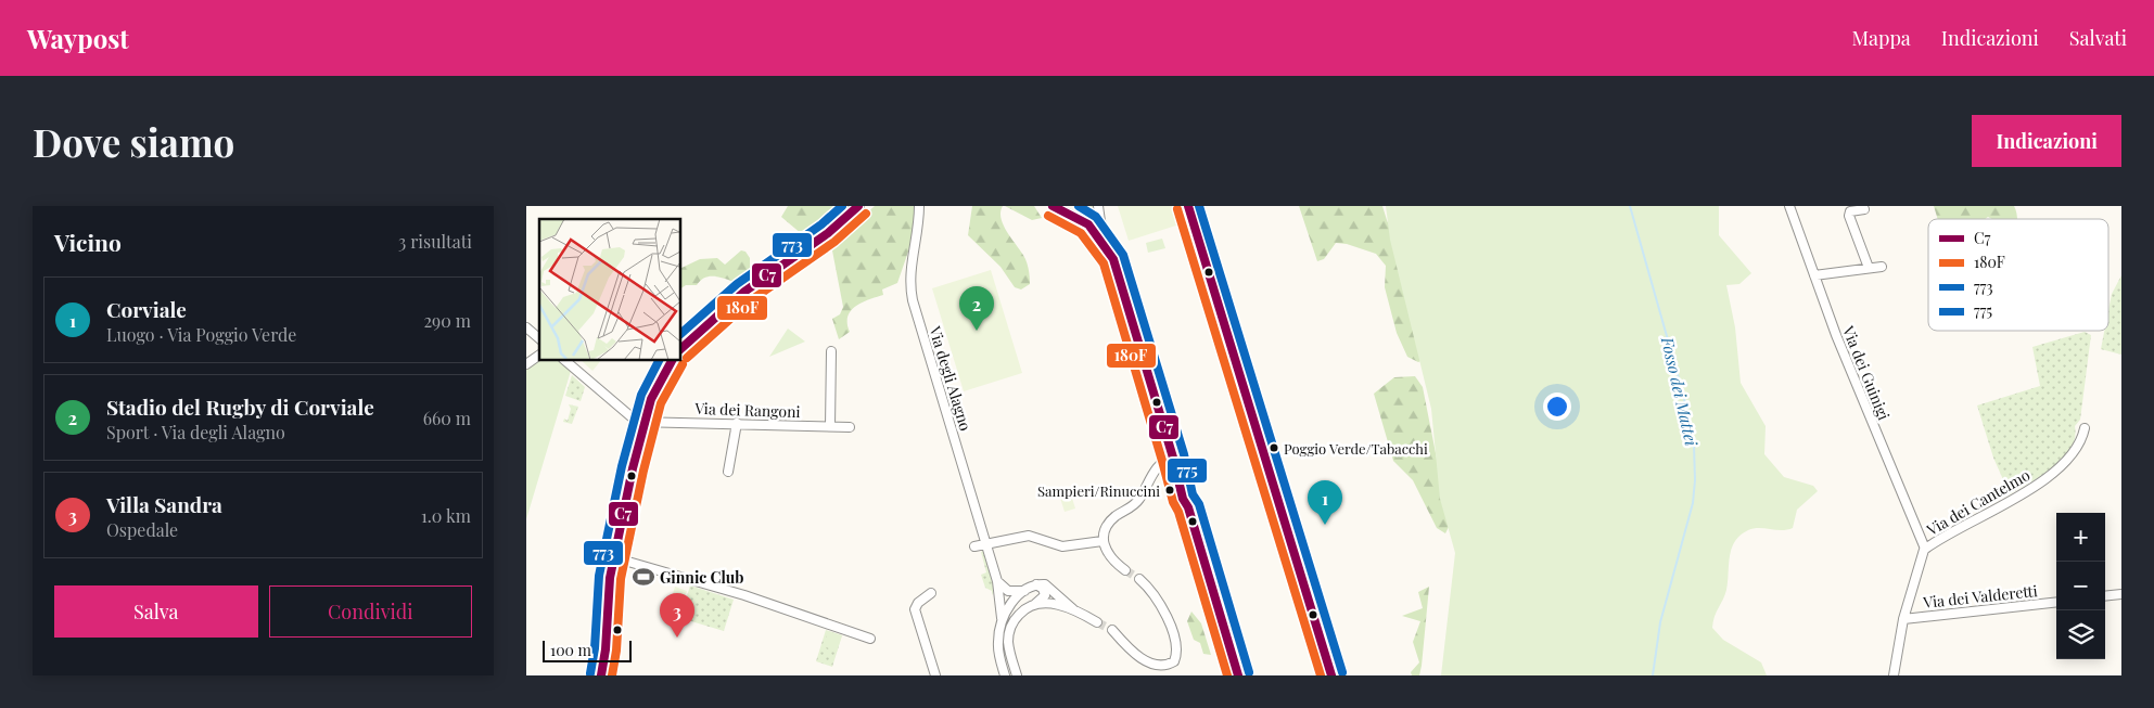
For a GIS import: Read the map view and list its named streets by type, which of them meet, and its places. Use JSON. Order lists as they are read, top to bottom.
{
  "streets": {
    "street": [
      "Via dei Guinigi",
      "Via degli Alagno",
      "Via dei Rangoni",
      "Via dei Cantelmo",
      "Via dei Valderetti"
    ]
  },
  "crossings": [
    ["Via dei Guinigi", "Via dei Cantelmo"],
    ["Via dei Cantelmo", "Via dei Valderetti"]
  ],
  "water": ["Fosso dei Mattei"],
  "places": {
    "other": ["Poggio Verde/Tabacchi", "Sampieri/Rinuccini"],
    "sports": ["Ginnic Club"]
  },
  "lines": [
    "transit line C7",
    "transit line 773",
    "transit line 775",
    "transit line 180F"
  ],
  "legend": [
    "C7",
    "180F",
    "773",
    "775"
  ],
  "scale_bar": "100 m",
  "page": {
    "header": "Waypost",
    "nav": ["Mappa", "Indicazioni", "Salvati"],
    "buttons": [
      "Indicazioni",
      ["Salva", "Condividi"]
    ],
    "title": "Dove siamo",
    "heading": ["Vicino", "3 risultati"],
    "list": [
      {
        "mark": "1",
        "name": "Corviale",
        "note": "Luogo · Via Poggio Verde",
        "value": "290 m"
      },
      {
        "mark": "2",
        "name": "Stadio del Rugby di Corviale",
        "note": "Sport · Via degli Alagno",
        "value": "660 m"
      },
      {
        "mark": "3",
        "name": "Villa Sandra",
        "note": "Ospedale",
        "value": "1.0 km"
      }
    ],
    "pins": ["2", "1", "3"],
    "map_buttons": ["+", "−"],
    "scale": "100 m"
  }
}
